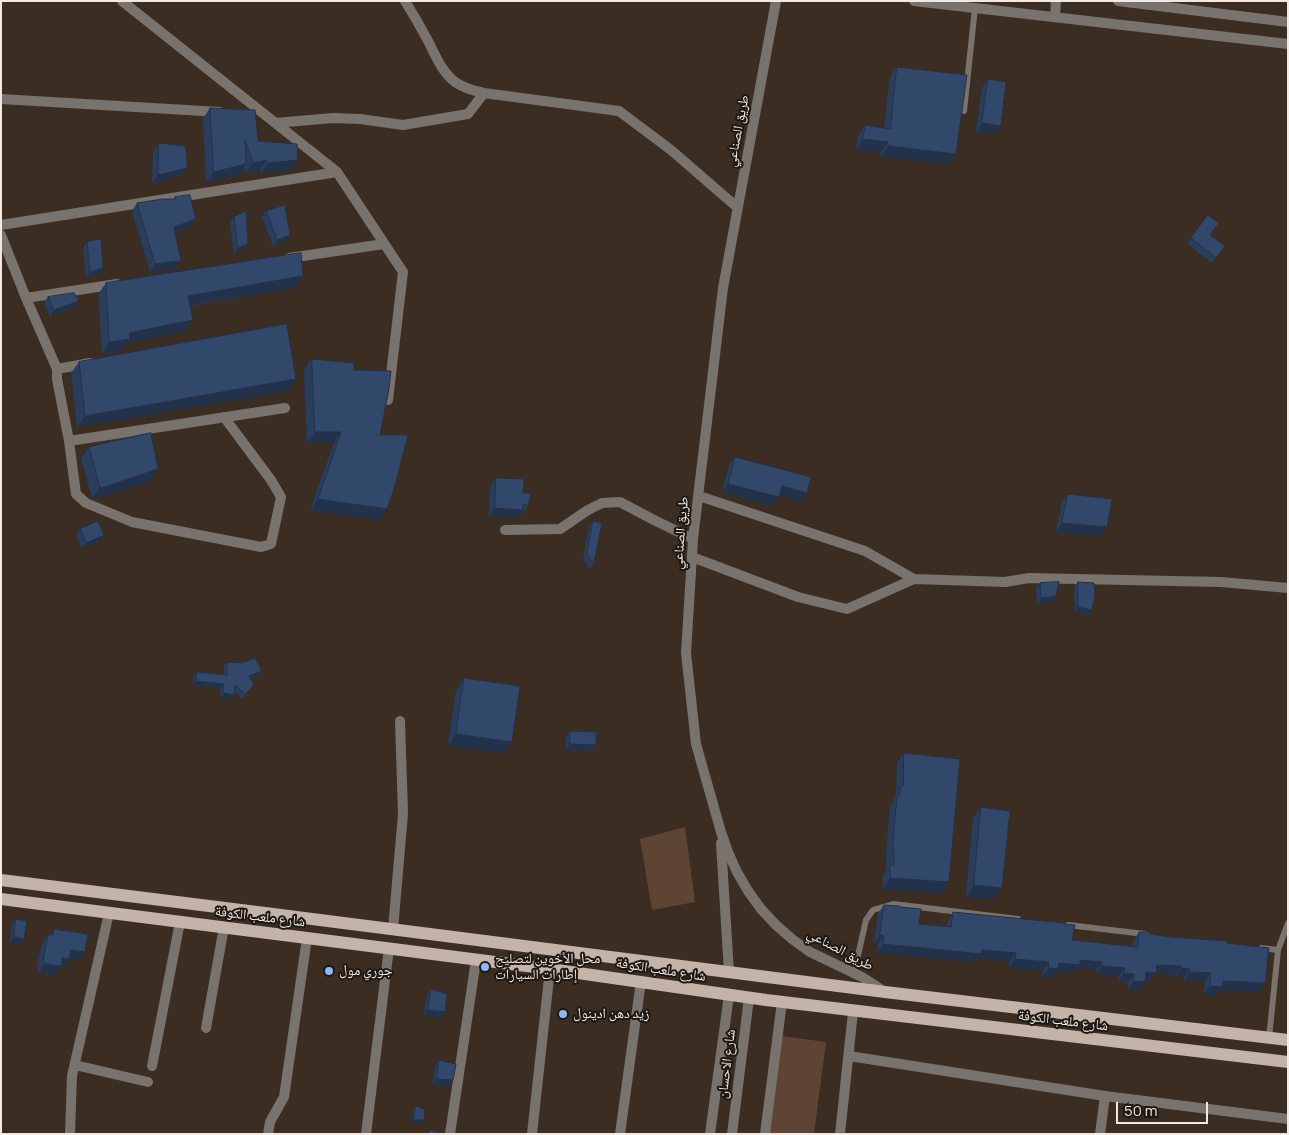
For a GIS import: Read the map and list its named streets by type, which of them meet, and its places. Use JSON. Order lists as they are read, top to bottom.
{
  "streets": {
    "main road": ["شارع ملعب الكوفة"],
    "street": ["طريق الصناعي", "شارع الاحسان"]
  },
  "crossings": [
    ["طريق الصناعي", "شارع ملعب الكوفة"],
    ["شارع ملعب الكوفة", "شارع الاحسان"]
  ],
  "places": ["محل الأخوين لتصليح إطارات السيارات", "جوري مول", "زيد دهن ادينول"],
  "scale_bar": "50 m"
}
